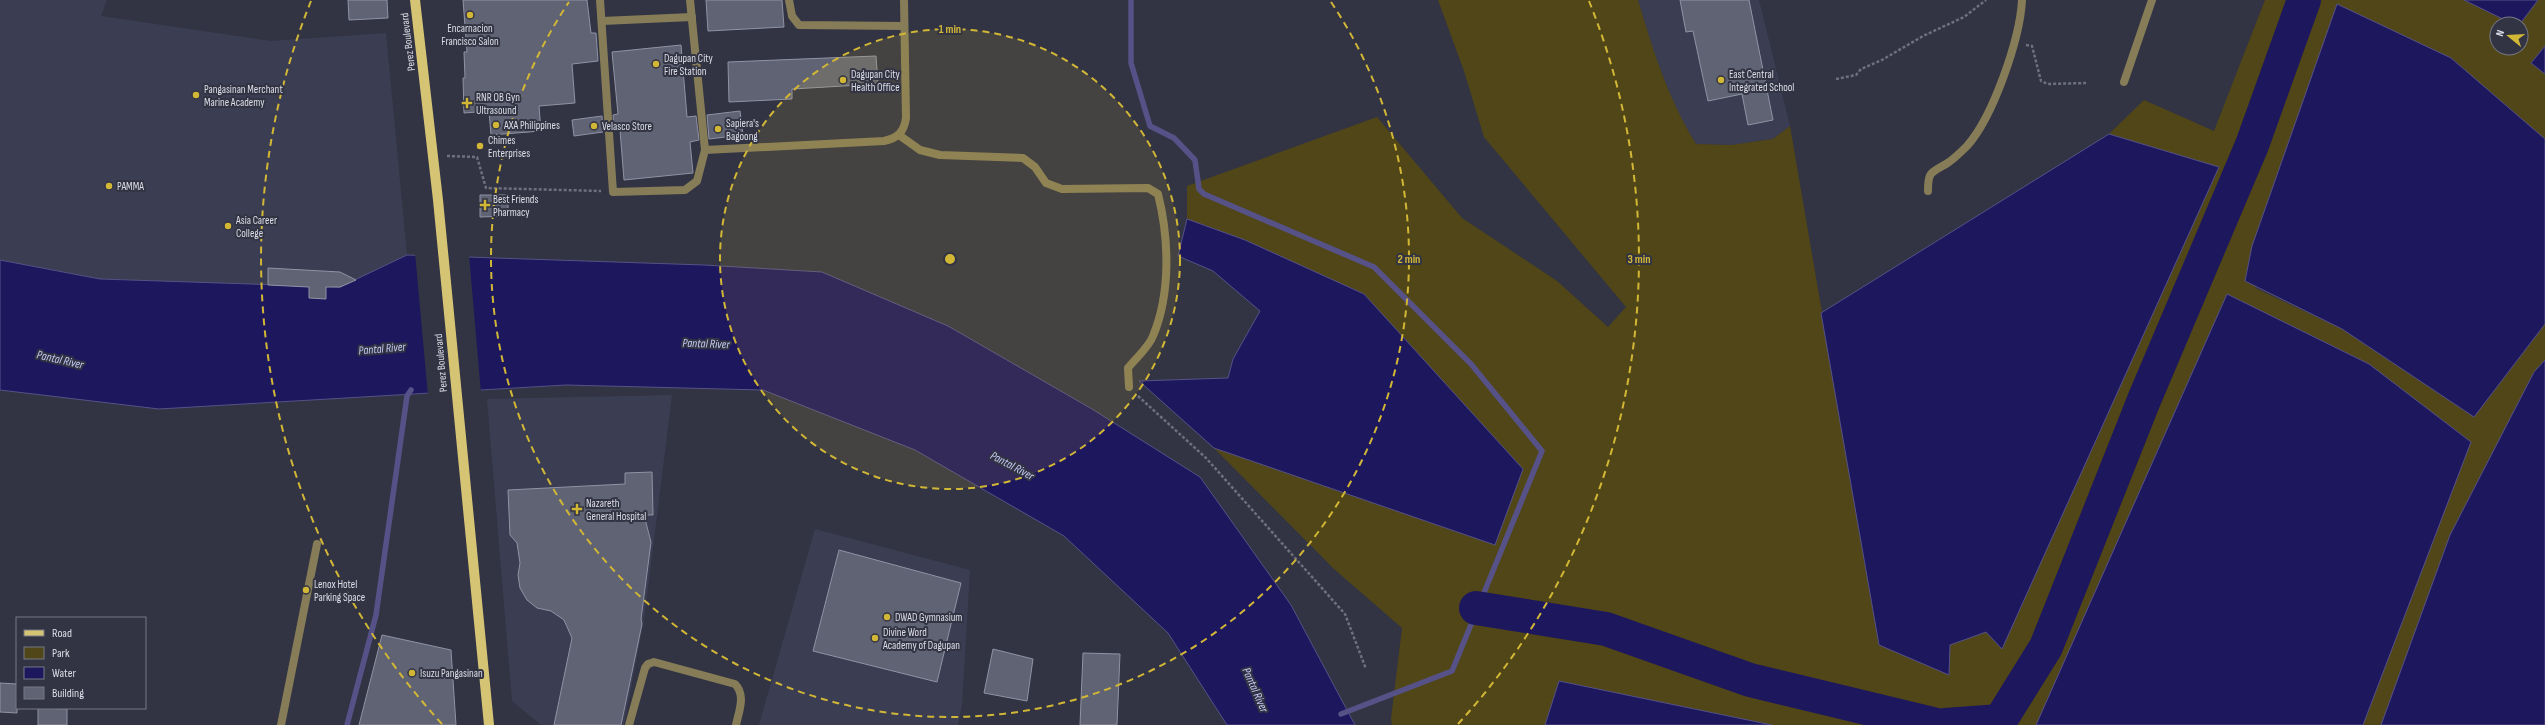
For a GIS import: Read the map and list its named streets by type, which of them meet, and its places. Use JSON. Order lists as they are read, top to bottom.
{
  "streets": {
    "main road": ["Perez Boulevard"]
  },
  "water": ["Pantal River"],
  "places": {
    "other": [
      "Encarnacion Francisco Salon",
      "Dagupan City Fire Station",
      "Dagupan City Health Office",
      "East Central Integrated School",
      "Pangasinan Merchant Marine Academy",
      "AXA Philippines",
      "Velasco Store",
      "Sapiera's Bagoong",
      "Chimes Enterprises",
      "PAMMA",
      "Asia Career College",
      "Lenox Hotel Parking Space",
      "DWAD Gymnasium",
      "Divine Word Academy of Dagupan",
      "Isuzu Pangasinan"
    ],
    "health": ["RNR OB Gyn Ultrasound", "Best Friends Pharmacy", "Nazareth General Hospital"]
  },
  "legend": [
    "Road",
    "Park",
    "Water",
    "Building"
  ],
  "north": "left",
  "rings": ["1 min", "2 min", "3 min"]
}
